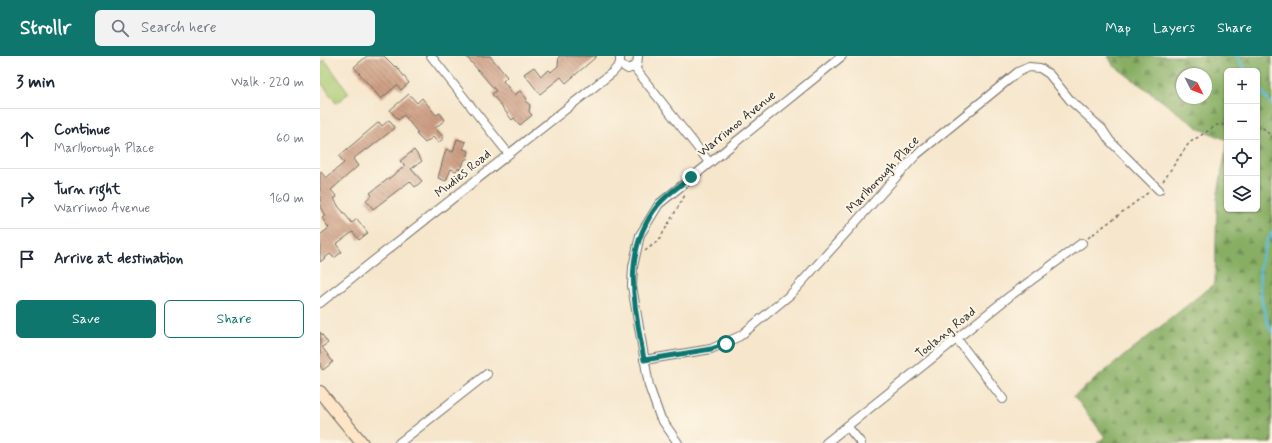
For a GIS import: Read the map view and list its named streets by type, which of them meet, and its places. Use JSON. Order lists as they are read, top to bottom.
{
  "streets": {
    "street": [
      "Warrimoo Avenue",
      "Mudies Road",
      "Marlborough Place",
      "Toolang Road"
    ]
  },
  "crossings": [
    ["Warrimoo Avenue", "Marlborough Place"]
  ],
  "north": "bottom right",
  "page": {
    "header": "Strollr",
    "search": "Search here",
    "nav": ["Map", "Layers", "Share"],
    "heading": ["3 min", "Walk · 220 m"],
    "map_buttons": ["+", "−"],
    "list": [
      ["Continue", "Marlborough Place", "60 m"],
      ["Turn right", "Warrimoo Avenue", "160 m"],
      "Arrive at destination"
    ],
    "buttons": ["Save", "Share"]
  }
}
